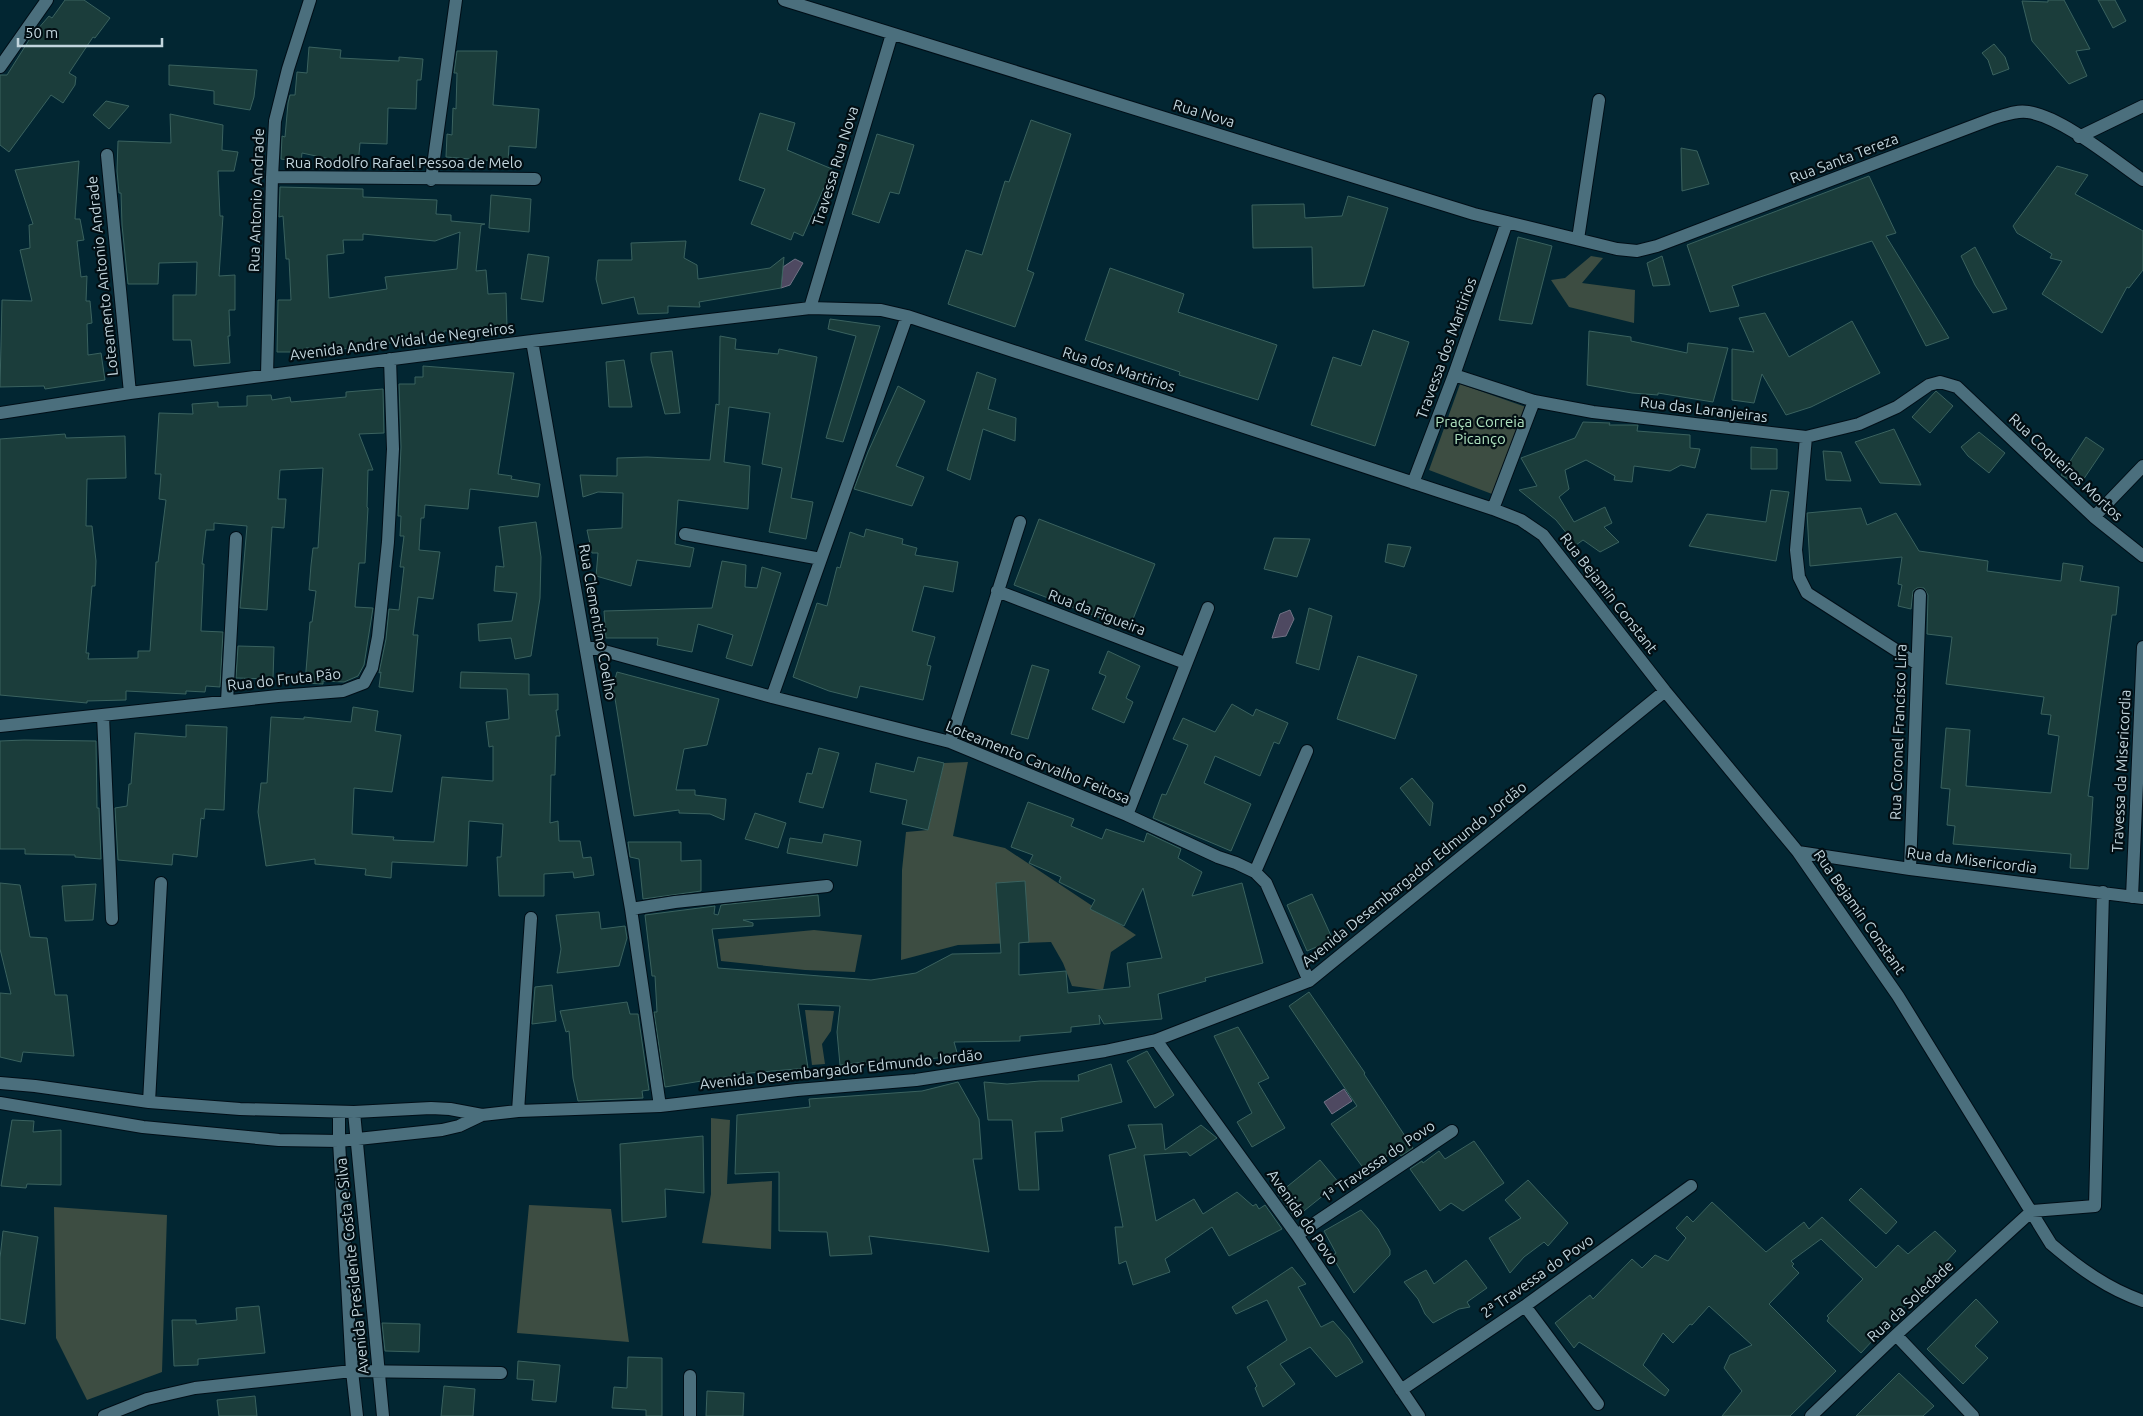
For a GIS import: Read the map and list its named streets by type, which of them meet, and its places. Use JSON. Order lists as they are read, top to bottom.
{
  "streets": {
    "street": [
      "Rua Nova",
      "Rua Santa Tereza",
      "Rua Rodolfo Rafael Pessoa de Melo",
      "Travessa Rua Nova",
      "Rua Antonio Andrade",
      "Loteamento Antonio Andrade",
      "Avenida Andre Vidal de Negreiros",
      "Travessa dos Martirios",
      "Rua dos Martirios",
      "Rua das Laranjeiras",
      "Rua Coqueiros Mortos",
      "Rua Bejamin Constant",
      "Rua da Figueira",
      "Rua Clementino Coelho",
      "Rua do Fruta Pão",
      "Rua Coronel Francisco Lira",
      "Loteamento Carvalho Feitosa",
      "Travessa da Misericordia",
      "Rua da Misericordia",
      "Avenida Desembargador Edmundo Jordão",
      "1ª Travessa do Povo",
      "Avenida do Povo",
      "Avenida Presidente Costa e Silva",
      "2ª Travessa do Povo",
      "Rua da Soledade"
    ]
  },
  "crossings": [
    ["Rua Nova", "Rua Santa Tereza"],
    ["Rua Nova", "Travessa Rua Nova"],
    ["Rua Nova", "Travessa dos Martirios"],
    ["Rua Rodolfo Rafael Pessoa de Melo", "Rua Antonio Andrade"],
    ["Travessa Rua Nova", "Avenida Andre Vidal de Negreiros"],
    ["Travessa Rua Nova", "Rua dos Martirios"],
    ["Rua Antonio Andrade", "Avenida Andre Vidal de Negreiros"],
    ["Loteamento Antonio Andrade", "Avenida Andre Vidal de Negreiros"],
    ["Avenida Andre Vidal de Negreiros", "Rua dos Martirios"],
    ["Avenida Andre Vidal de Negreiros", "Rua Clementino Coelho"],
    ["Avenida Andre Vidal de Negreiros", "Rua do Fruta Pão"],
    ["Travessa dos Martirios", "Rua dos Martirios"],
    ["Travessa dos Martirios", "Rua das Laranjeiras"],
    ["Rua dos Martirios", "Rua Bejamin Constant"],
    ["Rua das Laranjeiras", "Rua Coqueiros Mortos"],
    ["Rua Bejamin Constant", "Rua da Misericordia"],
    ["Rua Bejamin Constant", "Avenida Desembargador Edmundo Jordão"],
    ["Rua Bejamin Constant", "Rua da Soledade"],
    ["Rua Clementino Coelho", "Loteamento Carvalho Feitosa"],
    ["Rua Clementino Coelho", "Avenida Desembargador Edmundo Jordão"],
    ["Rua Coronel Francisco Lira", "Rua da Misericordia"],
    ["Loteamento Carvalho Feitosa", "Avenida Desembargador Edmundo Jordão"],
    ["Travessa da Misericordia", "Rua da Misericordia"],
    ["Avenida Desembargador Edmundo Jordão", "Avenida do Povo"],
    ["Avenida Desembargador Edmundo Jordão", "Avenida Presidente Costa e Silva"],
    ["1ª Travessa do Povo", "Avenida do Povo"],
    ["Avenida do Povo", "2ª Travessa do Povo"]
  ],
  "parks": ["Praça Correia Picanço"],
  "scale_bar": "50 m"
}
